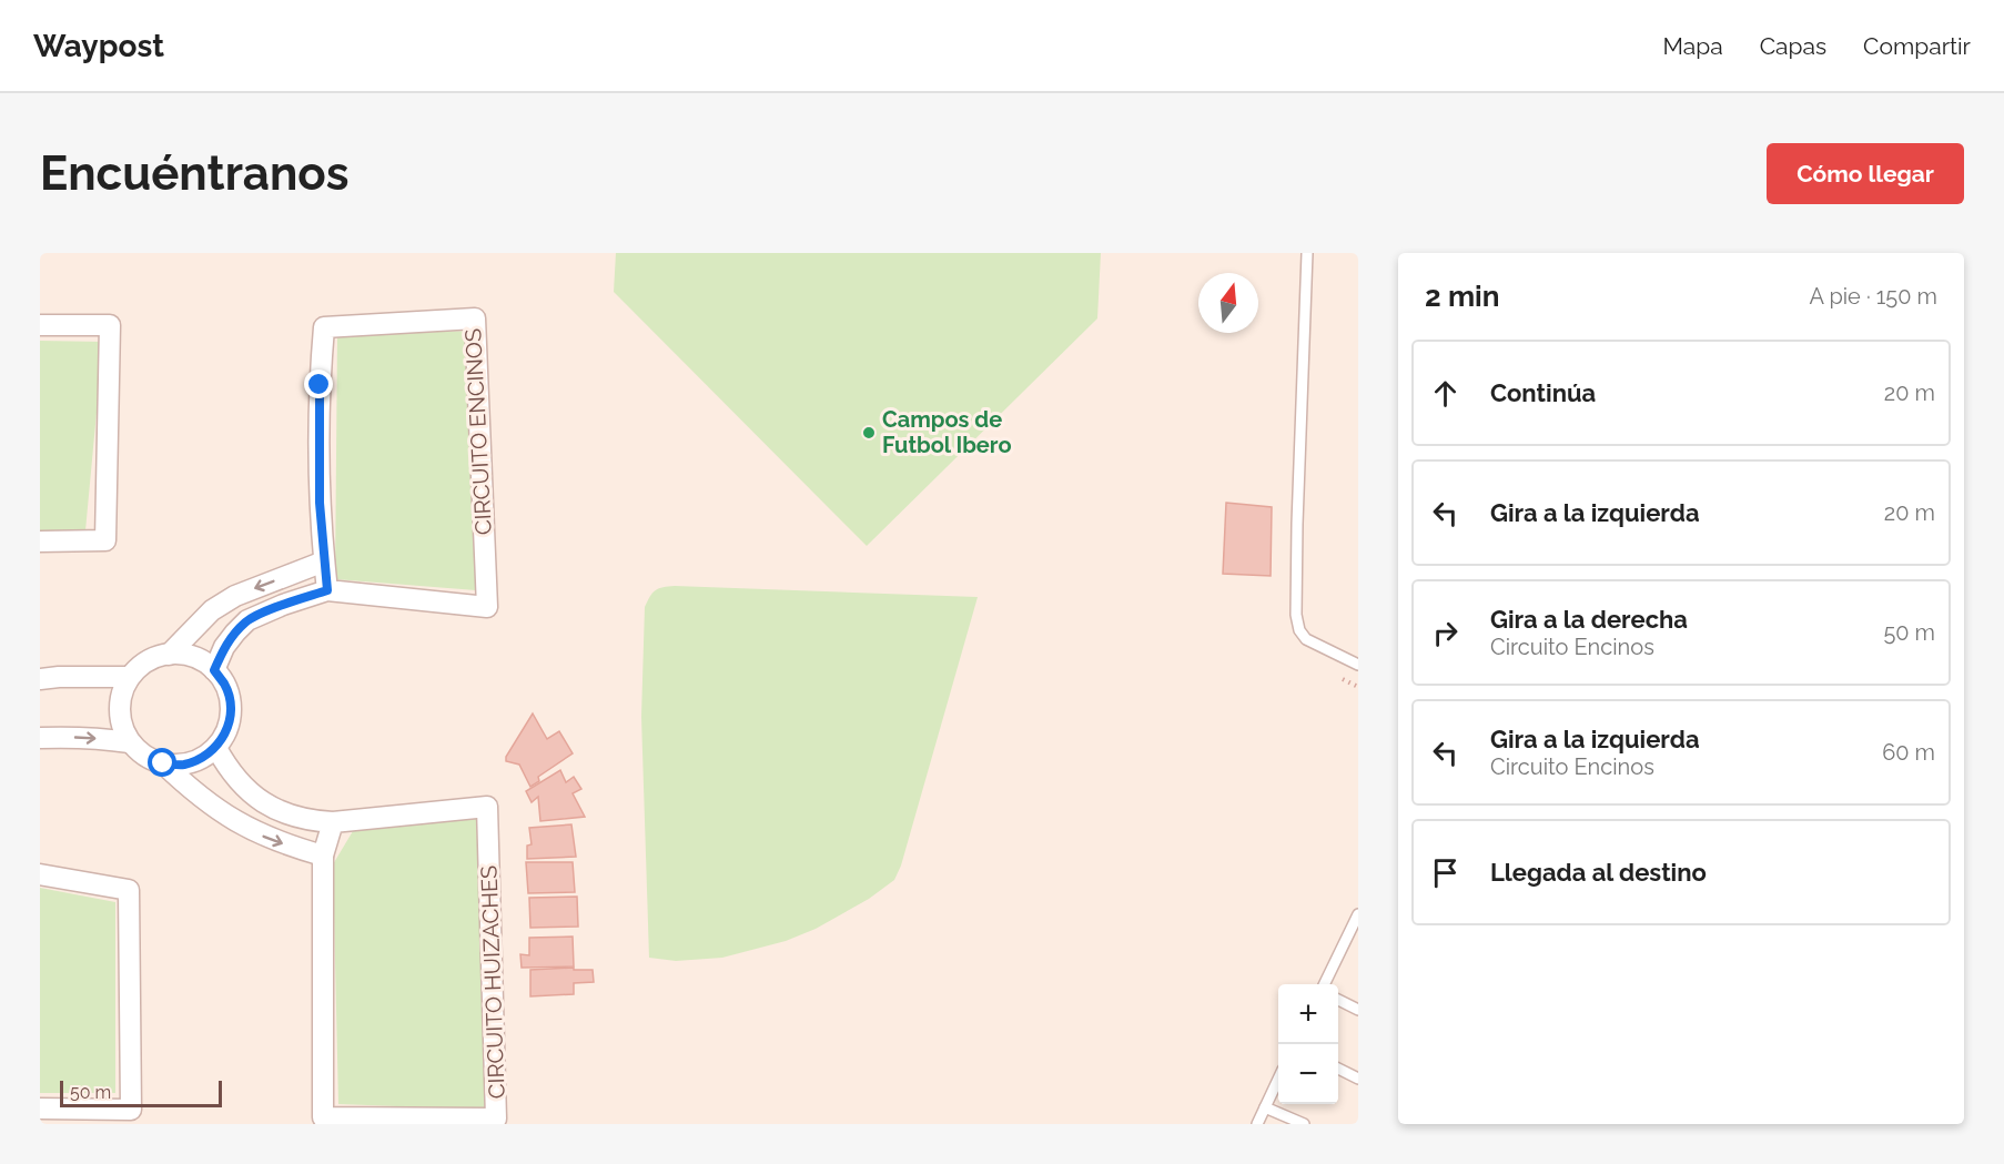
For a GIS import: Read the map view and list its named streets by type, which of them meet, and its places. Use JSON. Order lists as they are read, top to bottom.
{
  "streets": {
    "street": ["CIRCUITO ENCINOS", "CIRCUITO HUIZACHES"]
  },
  "crossings": [
    ["CIRCUITO ENCINOS", "CIRCUITO HUIZACHES"]
  ],
  "places": ["Campos de Futbol Ibero"],
  "scale_bar": "50 m",
  "north": "top",
  "page": {
    "header": "Waypost",
    "nav": ["Mapa", "Capas", "Compartir"],
    "buttons": "Cómo llegar",
    "title": "Encuéntranos",
    "heading": ["2 min", "A pie · 150 m"],
    "list": [
      ["Continúa", "20 m"],
      ["Gira a la izquierda", "20 m"],
      ["Gira a la derecha", "Circuito Encinos", "50 m"],
      ["Gira a la izquierda", "Circuito Encinos", "60 m"],
      "Llegada al destino"
    ],
    "map_buttons": ["+", "−"],
    "scale": "50 m"
  }
}
